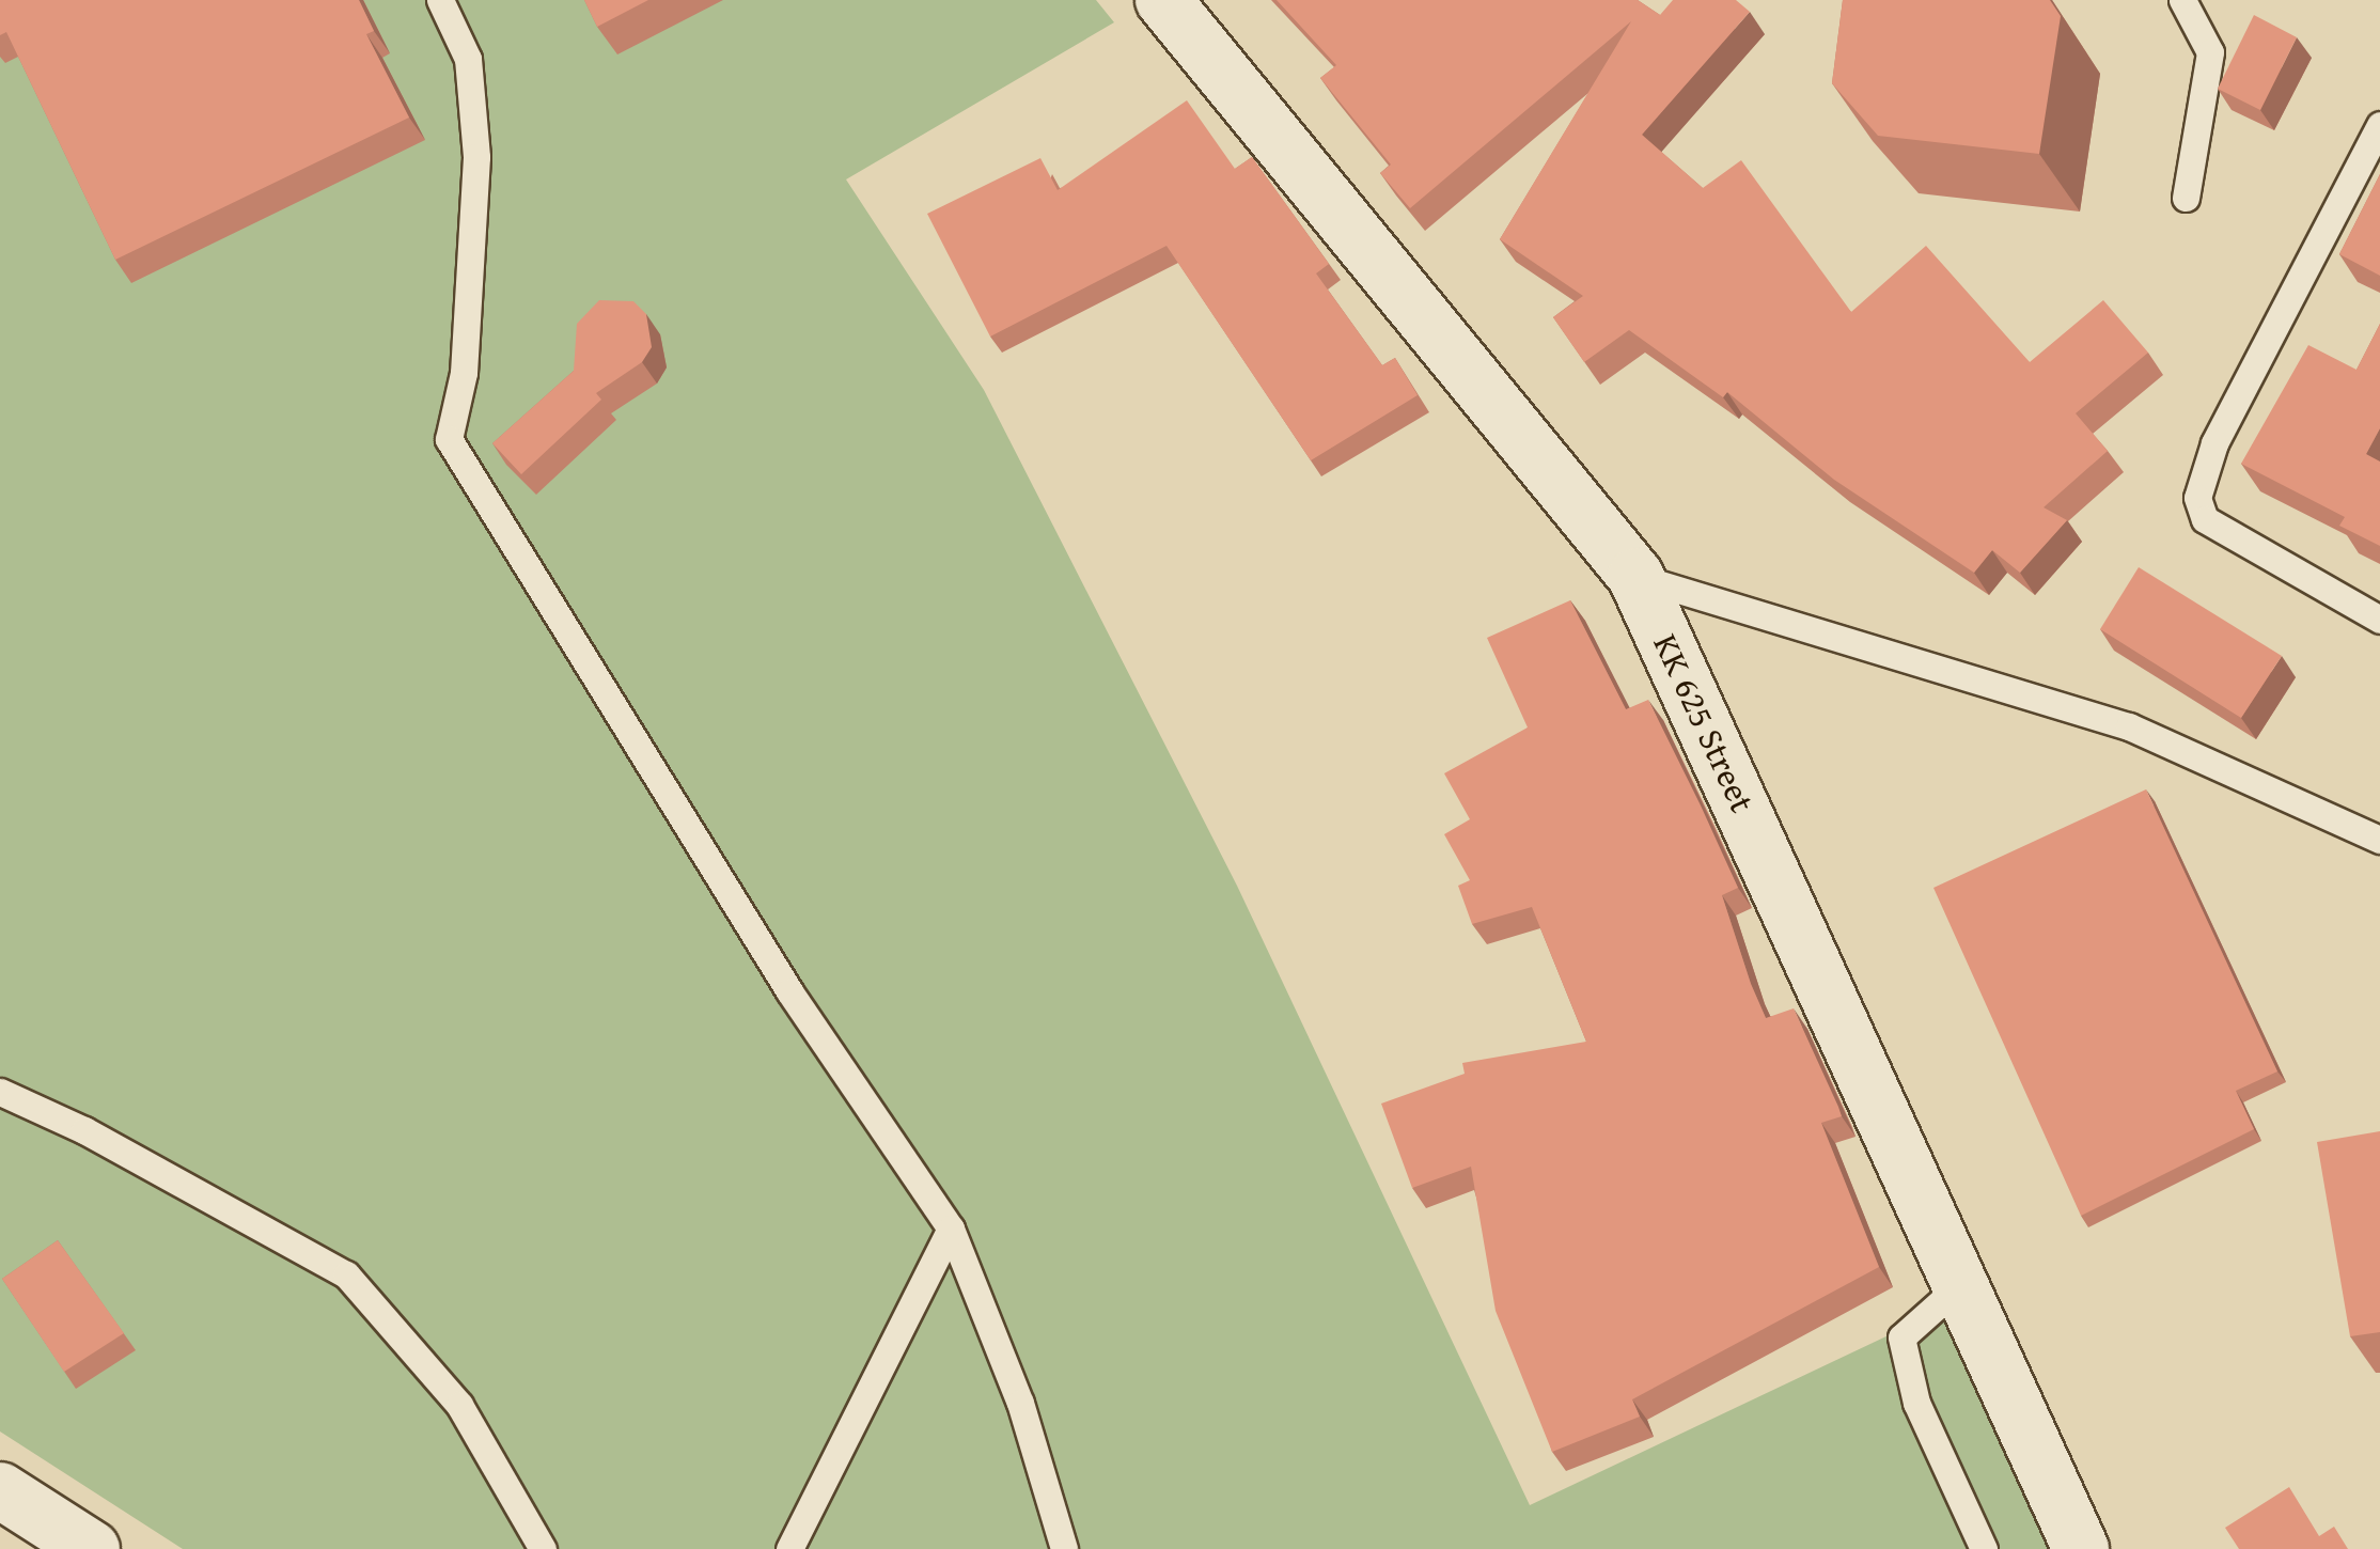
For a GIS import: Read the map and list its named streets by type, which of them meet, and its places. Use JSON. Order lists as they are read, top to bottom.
{
  "streets": {
    "street": ["KK 625 Street"]
  }
}
